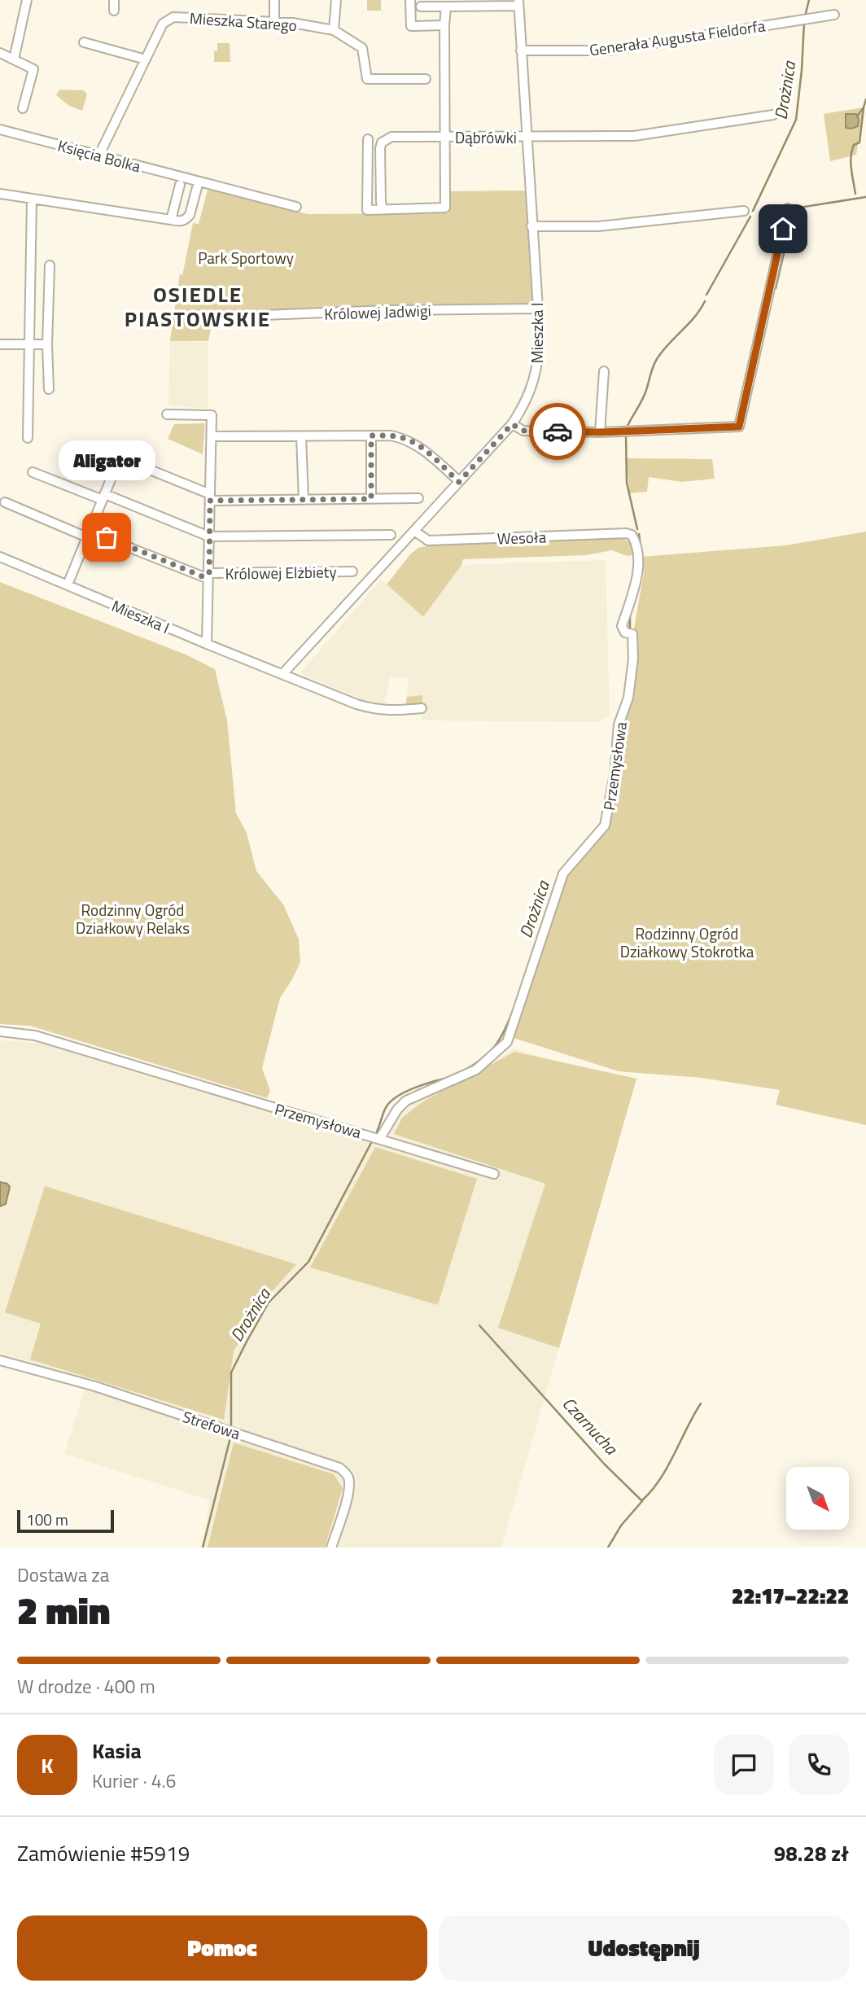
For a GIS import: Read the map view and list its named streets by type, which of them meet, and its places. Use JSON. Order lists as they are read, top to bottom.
{
  "streets": {
    "street": [
      "Mieszka Starego",
      "Generała Augusta Fieldorfa",
      "Dąbrówki",
      "Księcia Bolka",
      "Królowej Jadwigi",
      "Mieszka I",
      "Wesoła",
      "Królowej Elżbiety",
      "Przemysłowa",
      "Strefowa"
    ]
  },
  "crossings": [
    ["Mieszka Starego", "Księcia Bolka"],
    ["Generała Augusta Fieldorfa", "Mieszka I"],
    ["Dąbrówki", "Mieszka I"],
    ["Królowej Jadwigi", "Mieszka I"],
    ["Mieszka I", "Wesoła"],
    ["Wesoła", "Przemysłowa"]
  ],
  "districts": ["OSIEDLE PIASTOWSKIE"],
  "water": ["Drożnica", "Czarnucha"],
  "parks": ["Park Sportowy", "Rodzinny Ogród Działkowy Relaks", "Rodzinny Ogród Działkowy Stokrotka"],
  "places": ["Aligator"],
  "scale_bar": "100 m",
  "north": "bottom right",
  "page": {
    "bubble": "Aligator",
    "scale": "100 m",
    "heading": ["2 min", "Dostawa za", "22:17–22:22"],
    "panel": [
      "Kasia",
      "Kurier · 4.6",
      "Zamówienie #5919",
      "98.28 zł"
    ],
    "bar": "W drodze · 400 m",
    "round": "K",
    "buttons": ["Pomoc", "Udostępnij"]
  }
}
